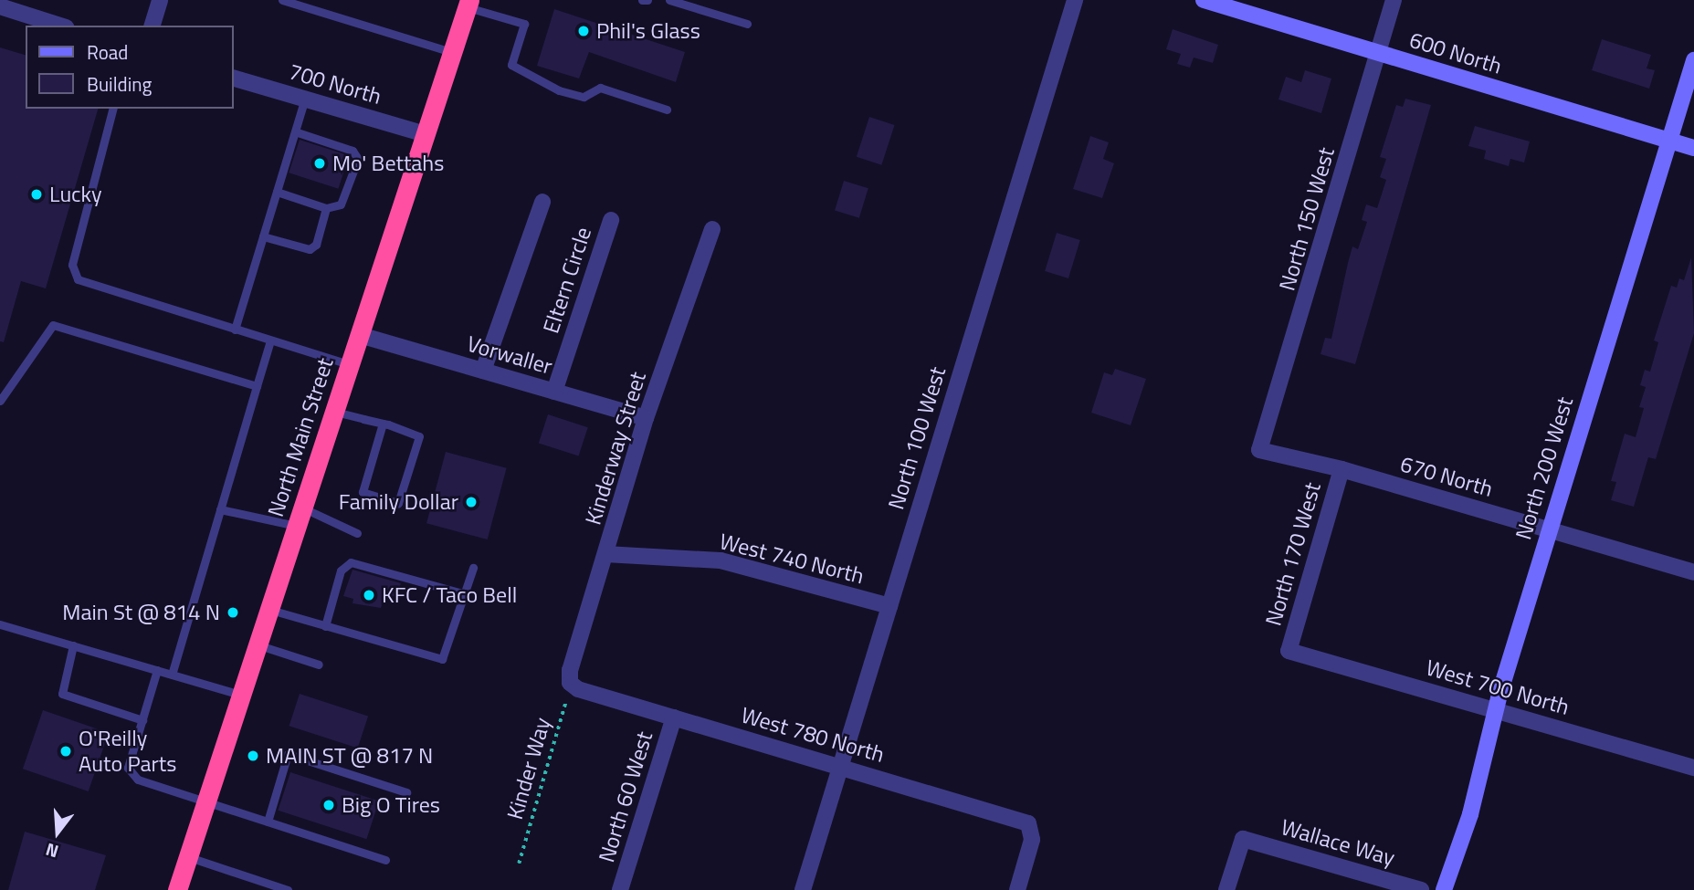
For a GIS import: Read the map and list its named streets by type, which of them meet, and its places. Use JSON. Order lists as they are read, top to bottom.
{
  "streets": {
    "highway": ["North Main Street"],
    "street": [
      "600 North",
      "700 North",
      "North 150 West",
      "Eltern Circle",
      "Vorwaller",
      "North 100 West",
      "Kinderway Street",
      "North 200 West",
      "670 North",
      "North 170 West",
      "West 740 North",
      "West 700 North",
      "West 780 North",
      "North 60 West",
      "Wallace Way"
    ],
    "path": ["Kinder Way"]
  },
  "crossings": [
    ["600 North", "North 150 West"],
    ["600 North", "North 200 West"],
    ["700 North", "North Main Street"],
    ["North 150 West", "670 North"],
    ["Eltern Circle", "Vorwaller"],
    ["Vorwaller", "North Main Street"],
    ["Vorwaller", "Kinderway Street"],
    ["North 100 West", "West 740 North"],
    ["North 100 West", "West 780 North"],
    ["Kinderway Street", "West 740 North"],
    ["Kinderway Street", "West 780 North"],
    ["Kinderway Street", "Kinder Way"],
    ["North 200 West", "670 North"],
    ["North 200 West", "West 700 North"],
    ["670 North", "North 170 West"],
    ["North 170 West", "West 700 North"],
    ["West 780 North", "Kinder Way"],
    ["West 780 North", "North 60 West"]
  ],
  "places": [
    "Phil's Glass",
    "Mo' Bettahs",
    "Lucky",
    "Family Dollar",
    "KFC / Taco Bell",
    "Main St @ 814 N",
    "O'Reilly Auto Parts",
    "MAIN ST @ 817 N",
    "Big O Tires"
  ],
  "legend": ["Road", "Building"],
  "north": "bottom"
}
